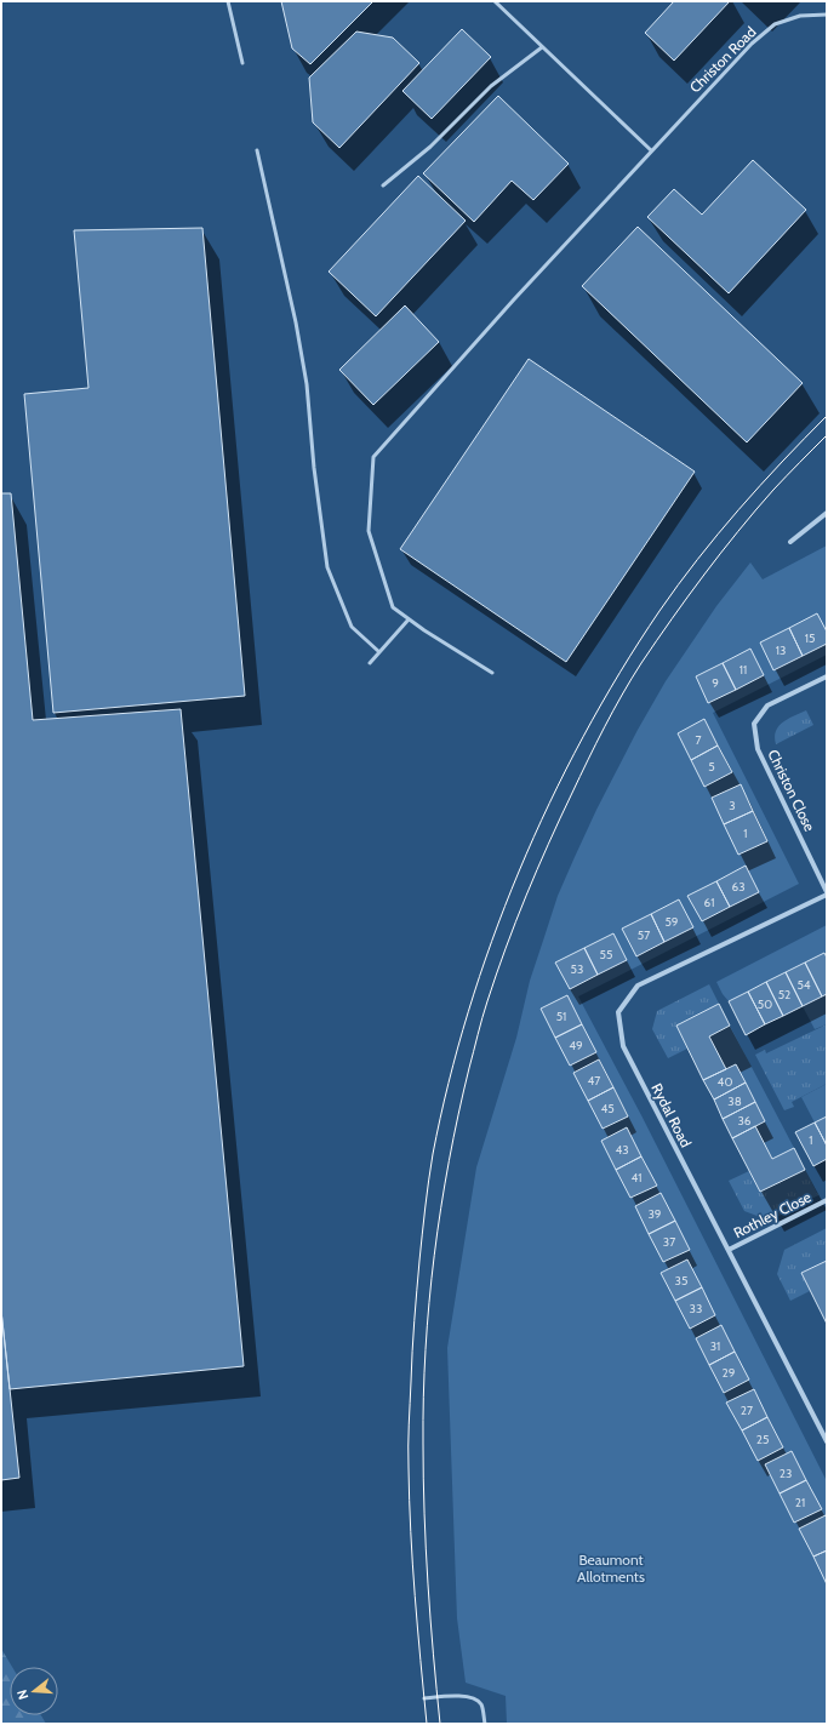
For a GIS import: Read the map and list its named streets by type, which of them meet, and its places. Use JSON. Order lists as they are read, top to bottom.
{
  "streets": {
    "street": ["Christon Close", "Rydal Road", "Rothley Close"],
    "lane": ["Christon Road"]
  },
  "crossings": [
    ["Christon Close", "Rydal Road"],
    ["Rydal Road", "Rothley Close"]
  ],
  "parks": ["Beaumont Allotments"],
  "house_numbers": [
    "15",
    "13",
    "11",
    "9",
    "7",
    "5",
    "3",
    "1",
    "63",
    "61",
    "59",
    "57",
    "55",
    "53",
    "54",
    "52",
    "50",
    "51",
    "49",
    "47",
    "40",
    "38",
    "45",
    "36",
    "1",
    "43",
    "41",
    "39",
    "37",
    "35",
    "33",
    "31",
    "29",
    "27",
    "25",
    "23",
    "21"
  ],
  "north": "left"
}
